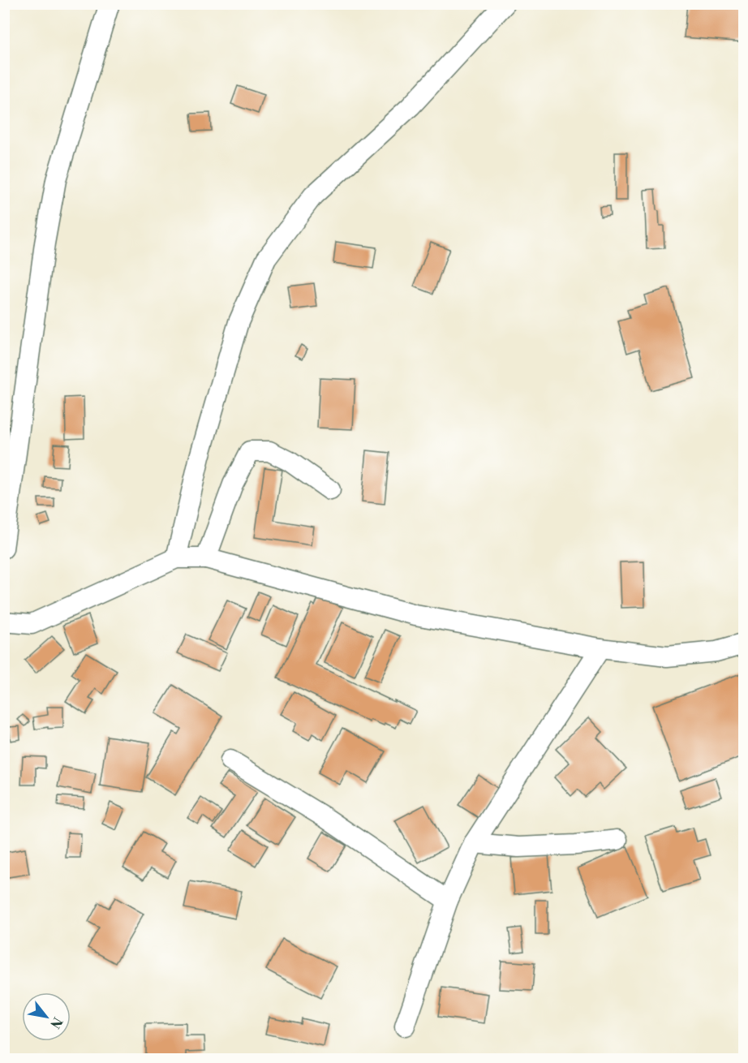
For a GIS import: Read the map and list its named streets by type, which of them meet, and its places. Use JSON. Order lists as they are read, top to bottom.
{
  "north": "bottom right"
}
